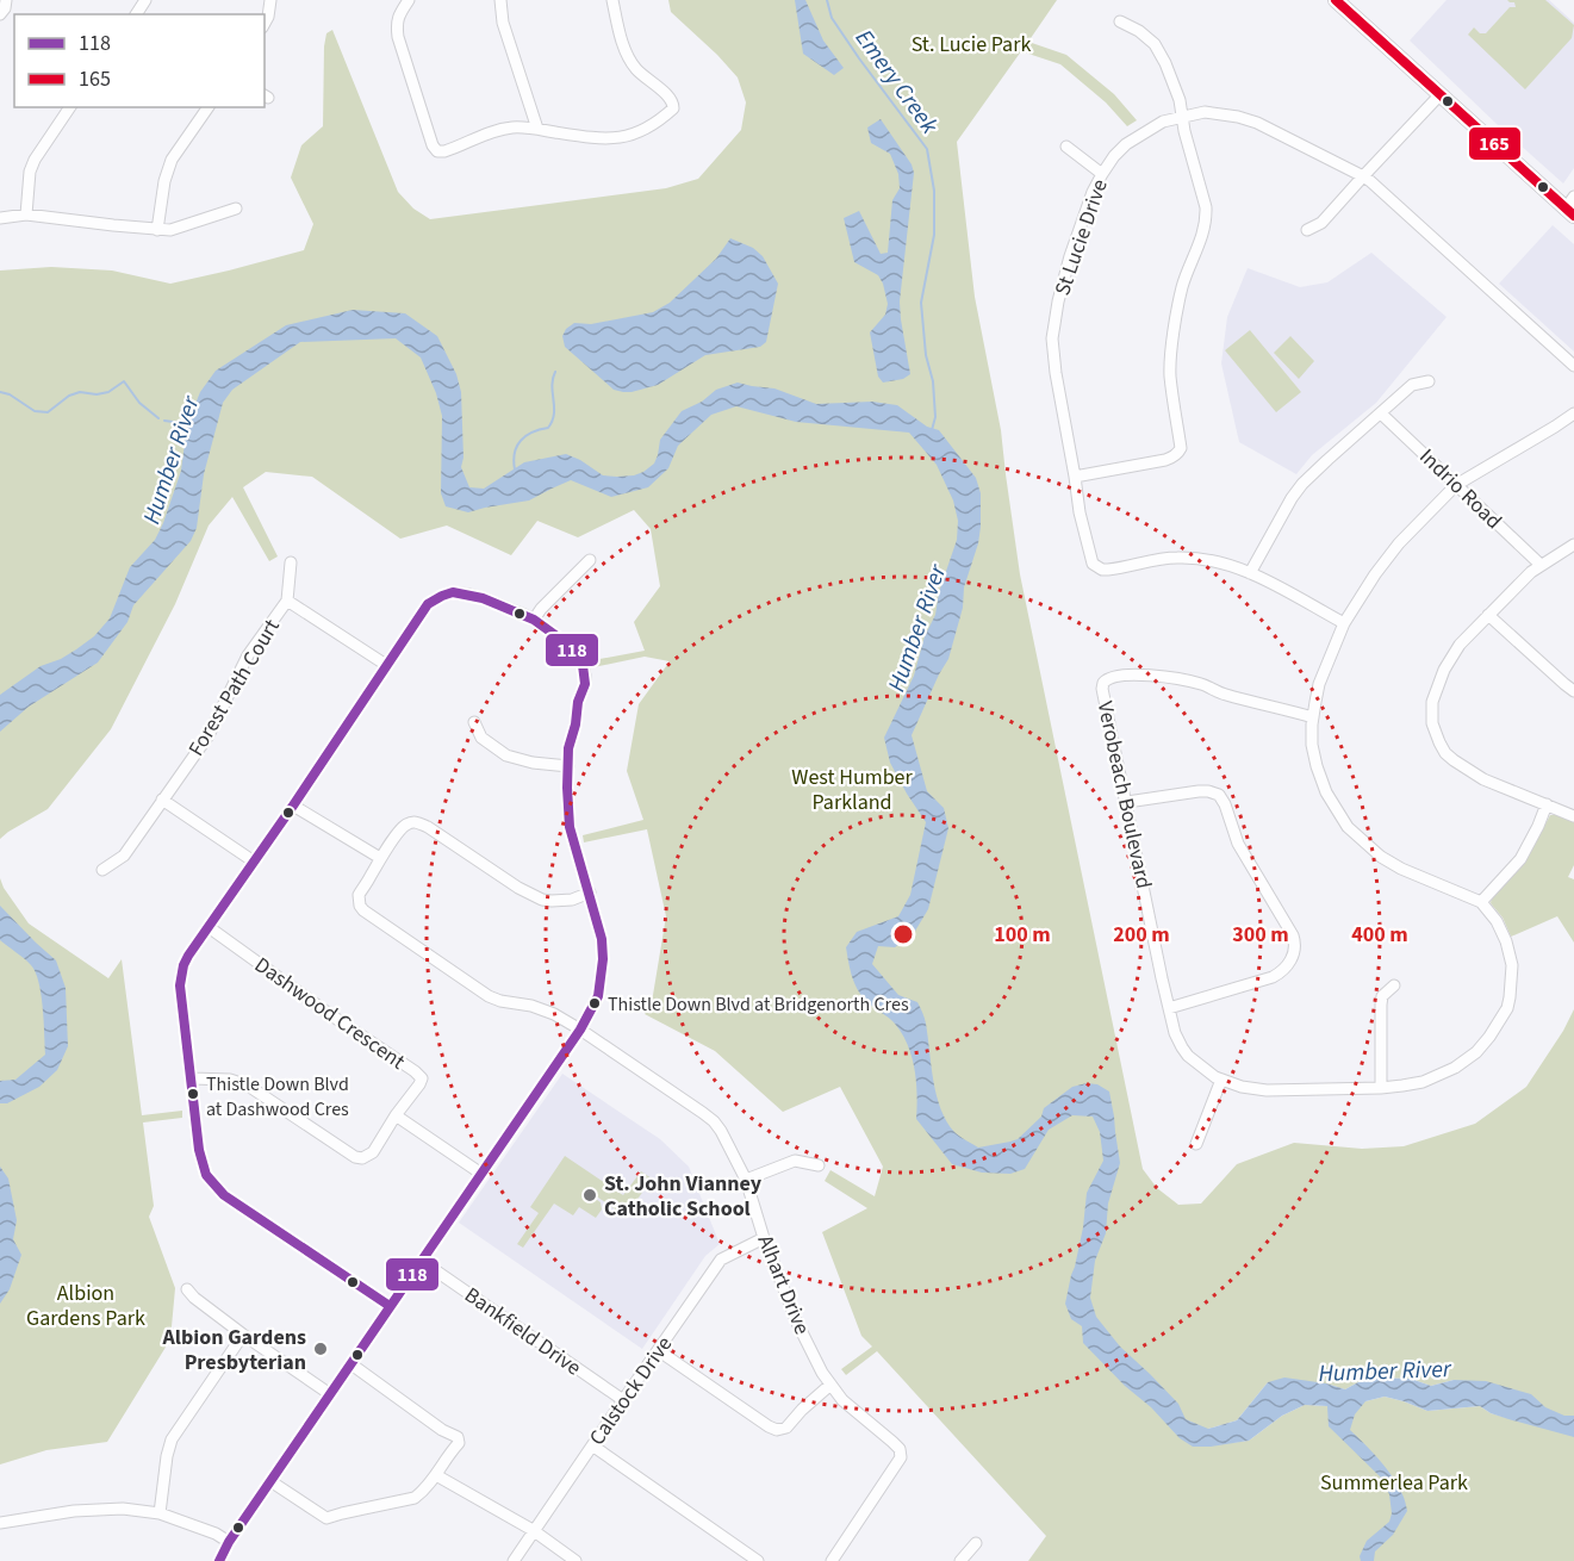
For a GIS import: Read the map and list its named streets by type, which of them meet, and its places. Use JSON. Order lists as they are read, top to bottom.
{
  "streets": {
    "street": [
      "St Lucie Drive",
      "Indrio Road",
      "Forest Path Court",
      "Verobeach Boulevard",
      "Dashwood Crescent",
      "Alhart Drive",
      "Bankfield Drive",
      "Calstock Drive"
    ]
  },
  "crossings": [
    ["St Lucie Drive", "Verobeach Boulevard"],
    ["Indrio Road", "Verobeach Boulevard"],
    ["Alhart Drive", "Calstock Drive"],
    ["Bankfield Drive", "Calstock Drive"]
  ],
  "water": ["Emery Creek", "Humber River"],
  "parks": [
    "St. Lucie Park",
    "West Humber Parkland",
    "Albion Gardens Park",
    "Summerlea Park"
  ],
  "places": [
    "Thistle Down Blvd at Bridgenorth Cres",
    "Thistle Down Blvd at Dashwood Cres",
    "St. John Vianney Catholic School",
    "Albion Gardens Presbyterian"
  ],
  "lines": ["transit line 165", "transit line 118"],
  "legend": ["118", "165"],
  "rings": [
    "100 m",
    "200 m",
    "300 m",
    "400 m"
  ]
}
